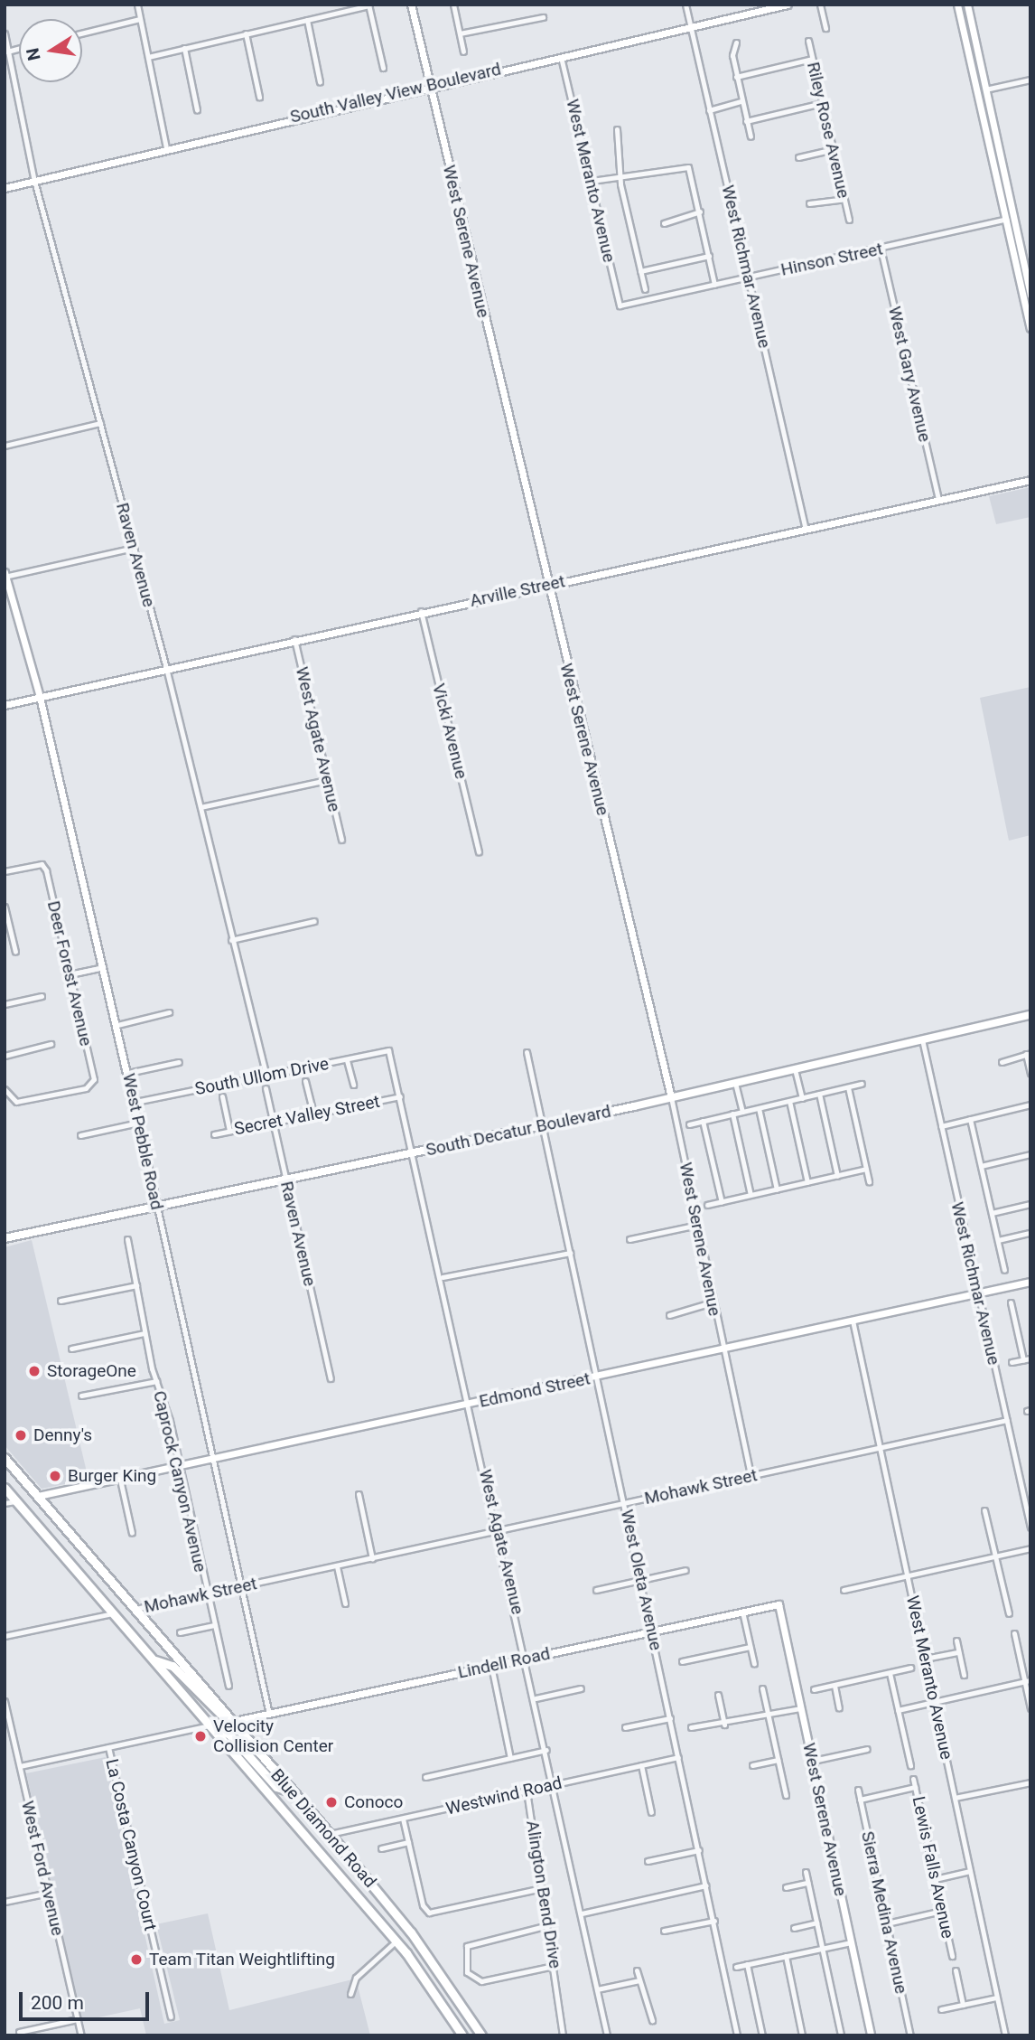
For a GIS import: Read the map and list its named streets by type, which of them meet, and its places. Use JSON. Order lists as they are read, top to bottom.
{
  "streets": {
    "highway": ["Blue Diamond Road"],
    "main road": ["South Decatur Boulevard"],
    "street": [
      "South Valley View Boulevard",
      "Riley Rose Avenue",
      "West Meranto Avenue",
      "West Serene Avenue",
      "Hinson Street",
      "West Richmar Avenue",
      "West Gary Avenue",
      "Raven Avenue",
      "Arville Street",
      "Vicki Avenue",
      "West Agate Avenue",
      "Deer Forest Avenue",
      "South Ullom Drive",
      "Secret Valley Street",
      "West Pebble Road",
      "Edmond Street",
      "Caprock Canyon Avenue",
      "Mohawk Street",
      "West Oleta Avenue",
      "Lindell Road",
      "Westwind Road",
      "La Costa Canyon Court",
      "Lewis Falls Avenue",
      "West Ford Avenue",
      "Alington Bend Drive",
      "Sierra Medina Avenue"
    ]
  },
  "crossings": [
    ["South Valley View Boulevard", "West Meranto Avenue"],
    ["South Valley View Boulevard", "West Serene Avenue"],
    ["South Valley View Boulevard", "West Richmar Avenue"],
    ["South Valley View Boulevard", "Raven Avenue"],
    ["West Meranto Avenue", "Hinson Street"],
    ["West Meranto Avenue", "Edmond Street"],
    ["West Meranto Avenue", "Mohawk Street"],
    ["West Serene Avenue", "Arville Street"],
    ["West Serene Avenue", "South Decatur Boulevard"],
    ["West Serene Avenue", "Edmond Street"],
    ["West Serene Avenue", "Mohawk Street"],
    ["West Serene Avenue", "Lindell Road"],
    ["Hinson Street", "West Richmar Avenue"],
    ["Hinson Street", "West Gary Avenue"],
    ["West Richmar Avenue", "Arville Street"],
    ["West Richmar Avenue", "South Decatur Boulevard"],
    ["West Richmar Avenue", "Edmond Street"],
    ["West Richmar Avenue", "Mohawk Street"],
    ["West Gary Avenue", "Arville Street"],
    ["Raven Avenue", "Arville Street"],
    ["Raven Avenue", "South Ullom Drive"],
    ["Raven Avenue", "Secret Valley Street"],
    ["Raven Avenue", "South Decatur Boulevard"],
    ["Arville Street", "Vicki Avenue"],
    ["Arville Street", "West Agate Avenue"],
    ["Arville Street", "West Pebble Road"],
    ["West Agate Avenue", "South Ullom Drive"],
    ["West Agate Avenue", "Secret Valley Street"],
    ["West Agate Avenue", "South Decatur Boulevard"],
    ["West Agate Avenue", "Edmond Street"],
    ["West Agate Avenue", "Mohawk Street"],
    ["West Agate Avenue", "Lindell Road"],
    ["West Agate Avenue", "Westwind Road"],
    ["South Ullom Drive", "West Pebble Road"],
    ["South Decatur Boulevard", "West Pebble Road"],
    ["South Decatur Boulevard", "West Oleta Avenue"],
    ["West Pebble Road", "Edmond Street"],
    ["West Pebble Road", "Mohawk Street"],
    ["West Pebble Road", "Lindell Road"],
    ["Edmond Street", "Caprock Canyon Avenue"],
    ["Edmond Street", "West Oleta Avenue"],
    ["Edmond Street", "Blue Diamond Road"],
    ["Caprock Canyon Avenue", "Mohawk Street"],
    ["Mohawk Street", "West Oleta Avenue"],
    ["Mohawk Street", "Blue Diamond Road"],
    ["West Oleta Avenue", "Lindell Road"],
    ["West Oleta Avenue", "Westwind Road"],
    ["Lindell Road", "Blue Diamond Road"],
    ["Westwind Road", "Blue Diamond Road"],
    ["Westwind Road", "Alington Bend Drive"]
  ],
  "places": [
    "StorageOne",
    "Denny's",
    "Burger King",
    "Velocity Collision Center",
    "Conoco",
    "Team Titan Weightlifting"
  ],
  "scale_bar": "200 m",
  "north": "left"
}
